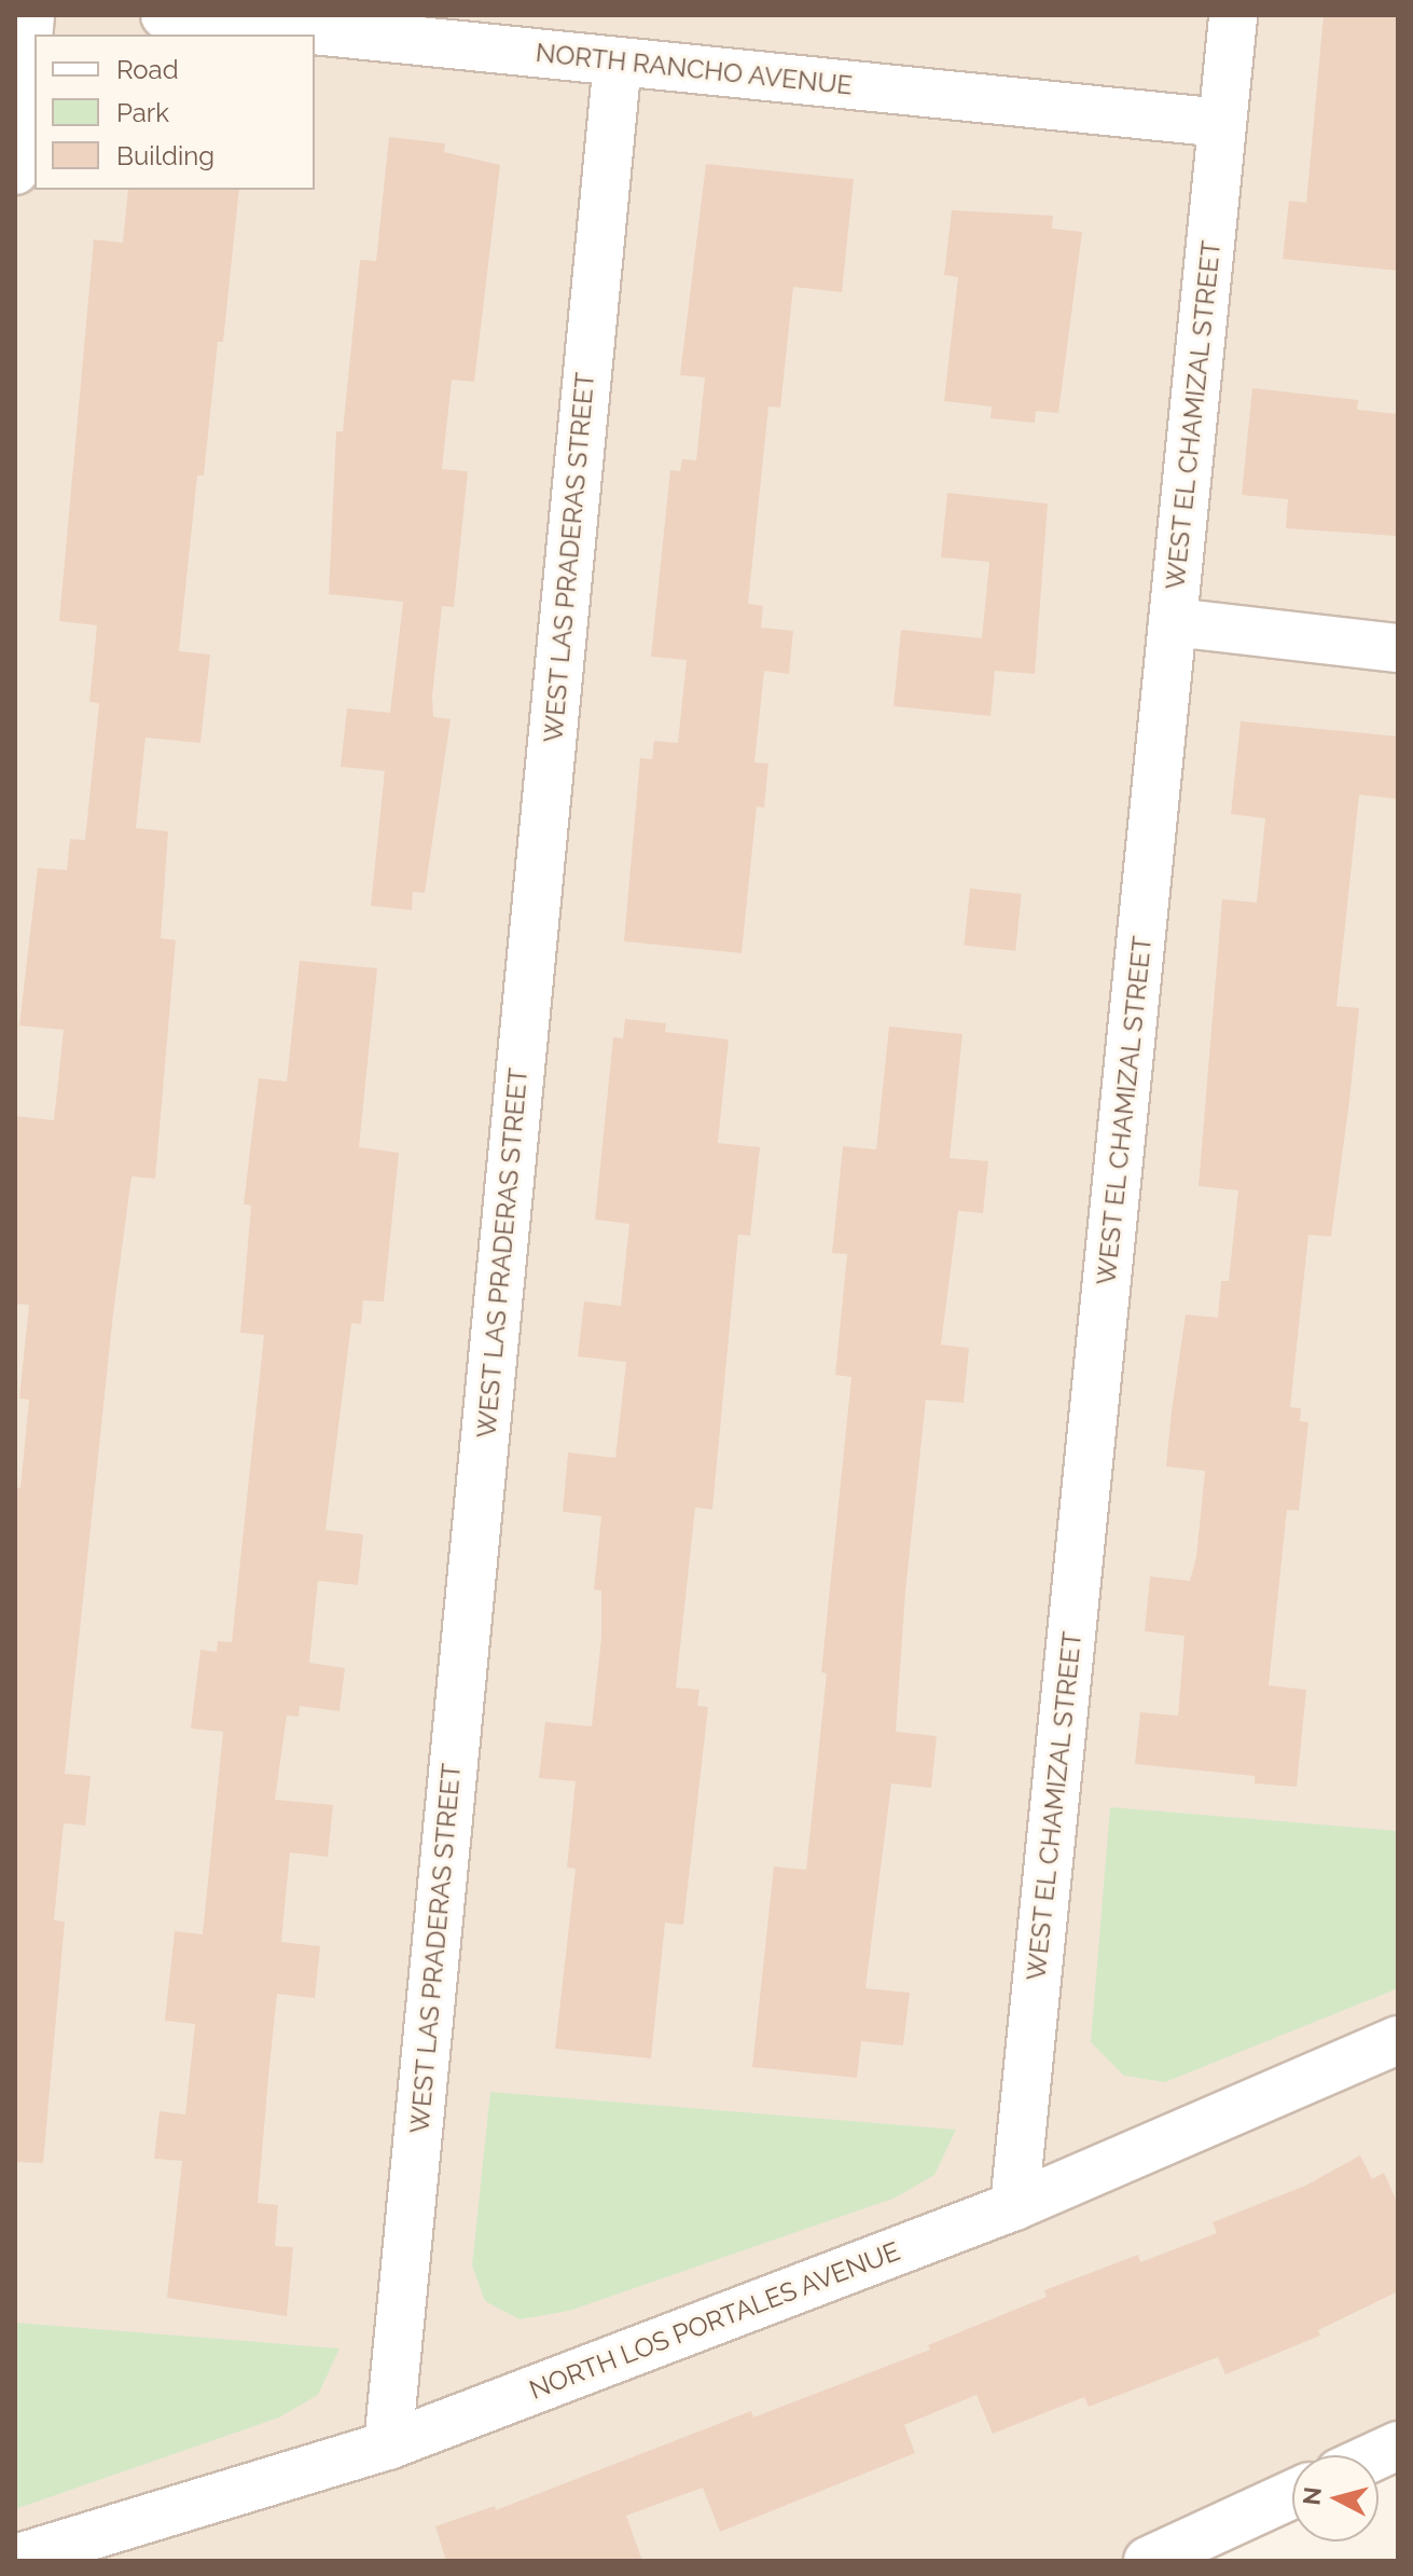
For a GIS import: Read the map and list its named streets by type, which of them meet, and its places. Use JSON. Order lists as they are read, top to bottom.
{
  "streets": {
    "street": [
      "NORTH RANCHO AVENUE",
      "WEST EL CHAMIZAL STREET",
      "WEST LAS PRADERAS STREET",
      "NORTH LOS PORTALES AVENUE"
    ]
  },
  "crossings": [
    ["NORTH RANCHO AVENUE", "WEST EL CHAMIZAL STREET"],
    ["NORTH RANCHO AVENUE", "WEST LAS PRADERAS STREET"],
    ["WEST EL CHAMIZAL STREET", "NORTH LOS PORTALES AVENUE"],
    ["WEST LAS PRADERAS STREET", "NORTH LOS PORTALES AVENUE"]
  ],
  "legend": ["Road", "Park", "Building"],
  "north": "left"
}
